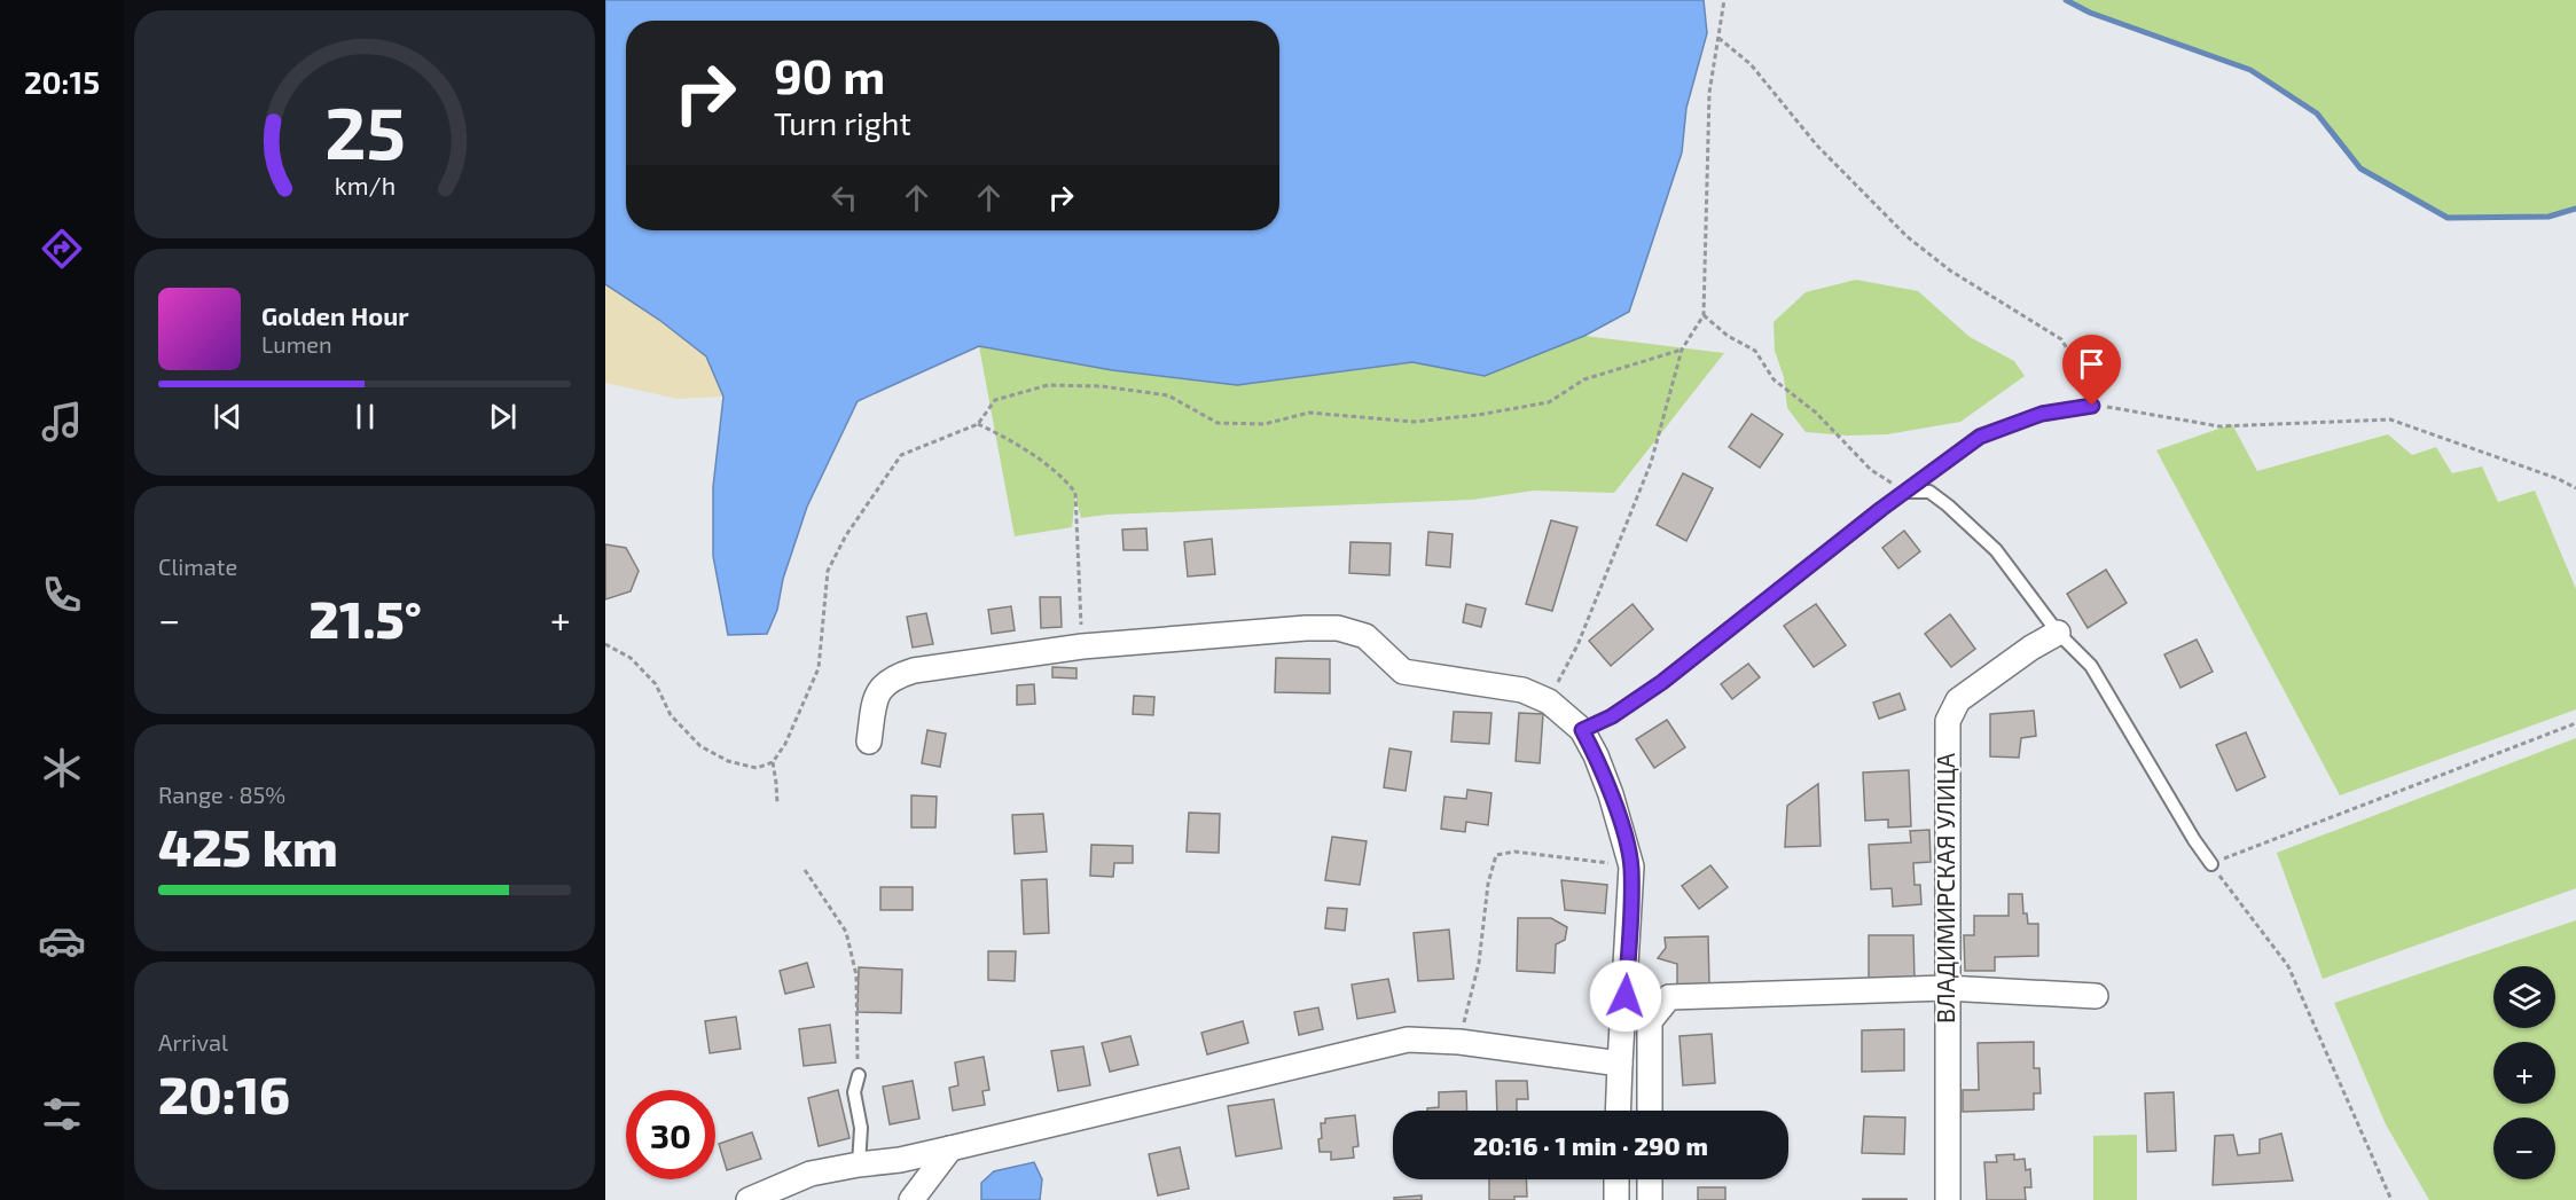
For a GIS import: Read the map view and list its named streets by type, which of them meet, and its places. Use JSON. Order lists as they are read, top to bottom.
{
  "streets": {
    "street": ["ВЛАДИМИРСКАЯ УЛИЦА"]
  },
  "page": {
    "tabs": "20:15",
    "turn": ["90 m", "Turn right"],
    "song": ["Golden Hour", "Lumen"],
    "tile": [
      "Climate",
      ["Range · 85%", "425 km"],
      ["Arrival", "20:16"]
    ],
    "heat": ["−", "21.5°", "+"],
    "map_buttons": ["+", "−"],
    "limit": "30",
    "trip": "20:16 · 1 min · 290 m",
    "gauge": ["25", "km/h"]
  }
}
